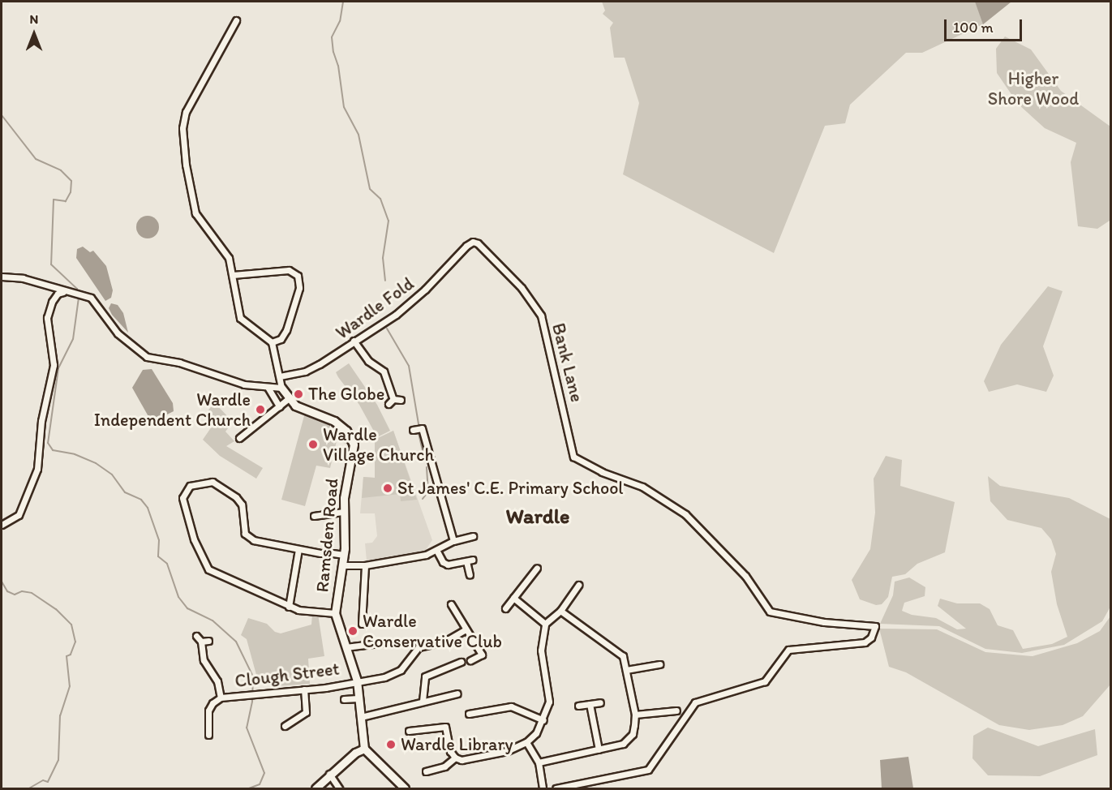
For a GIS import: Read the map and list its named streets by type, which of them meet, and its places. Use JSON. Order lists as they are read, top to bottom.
{
  "streets": {
    "street": [
      "Wardle Fold",
      "Bank Lane",
      "Ramsden Road",
      "Clough Street"
    ]
  },
  "crossings": [
    ["Wardle Fold", "Bank Lane"],
    ["Ramsden Road", "Clough Street"]
  ],
  "districts": ["Wardle"],
  "parks": ["Higher Shore Wood"],
  "places": [
    "The Globe",
    "Wardle Independent Church",
    "Wardle Village Church",
    "St James' C.E. Primary School",
    "Wardle Conservative Club",
    "Wardle Library"
  ],
  "scale_bar": "100 m",
  "north": "top"
}
